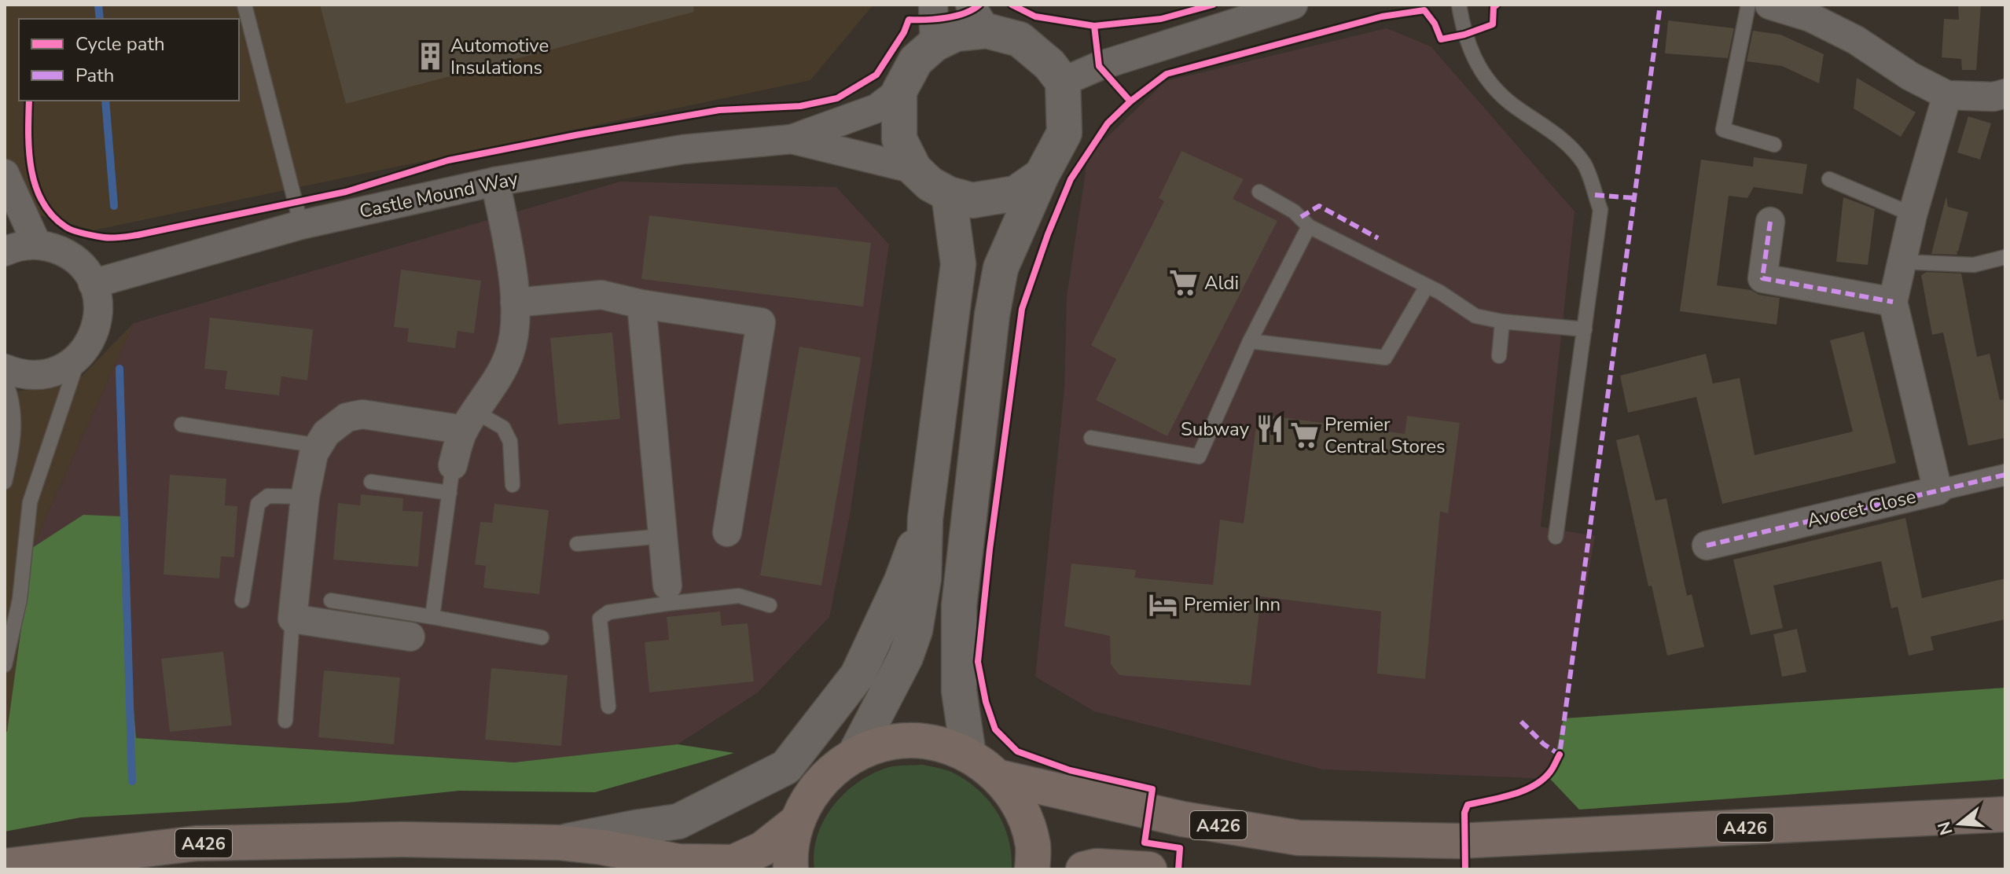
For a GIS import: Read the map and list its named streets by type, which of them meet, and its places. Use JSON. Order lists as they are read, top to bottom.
{
  "streets": {
    "highway": ["A426"],
    "street": ["Castle Mound Way", "Avocet Close"]
  },
  "places": {
    "building": ["Automotive Insulations"],
    "supermarket": ["Aldi", "Premier Central Stores"],
    "restaurant": ["Subway"],
    "hotel": ["Premier Inn"]
  },
  "legend": ["Cycle path", "Path"],
  "north": "left"
}
